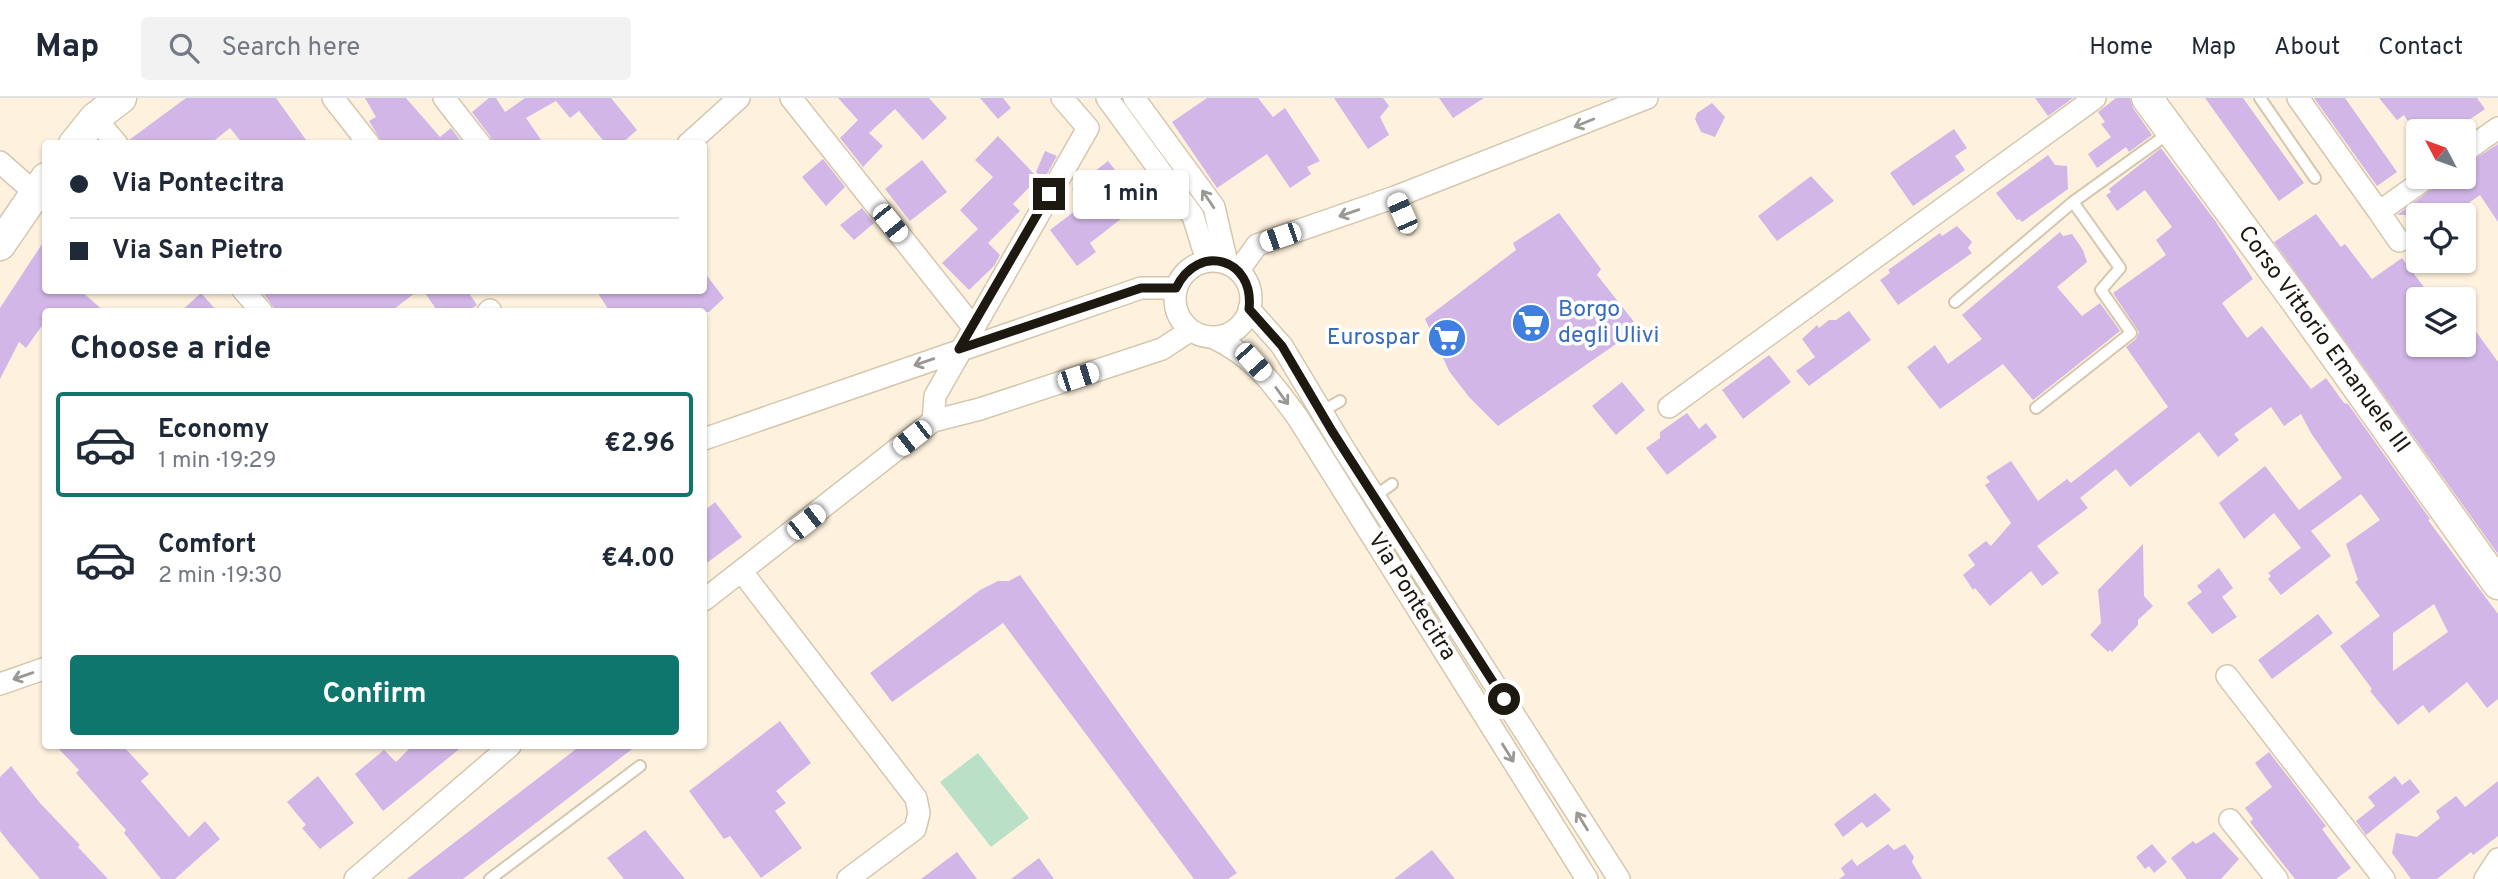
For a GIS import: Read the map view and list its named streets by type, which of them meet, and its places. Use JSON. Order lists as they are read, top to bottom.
{
  "streets": {
    "street": ["Corso Vittorio Emanuele III", "Via Pontecitra"]
  },
  "places": {
    "supermarket": ["Borgo degli Ulivi", "Eurospar"]
  },
  "north": "top left",
  "page": {
    "header": "Map",
    "search": "Search here",
    "nav": [
      "Home",
      "Map",
      "About",
      "Contact"
    ],
    "banner": ["Via Pontecitra", "Via San Pietro"],
    "bubble": "1 min",
    "heading": "Choose a ride",
    "list": [
      {
        "name": "Economy",
        "note": "1 min · 19:29",
        "value": "€2.96"
      },
      {
        "name": "Comfort",
        "note": "2 min · 19:30",
        "value": "€4.00"
      }
    ],
    "buttons": "Confirm"
  }
}
